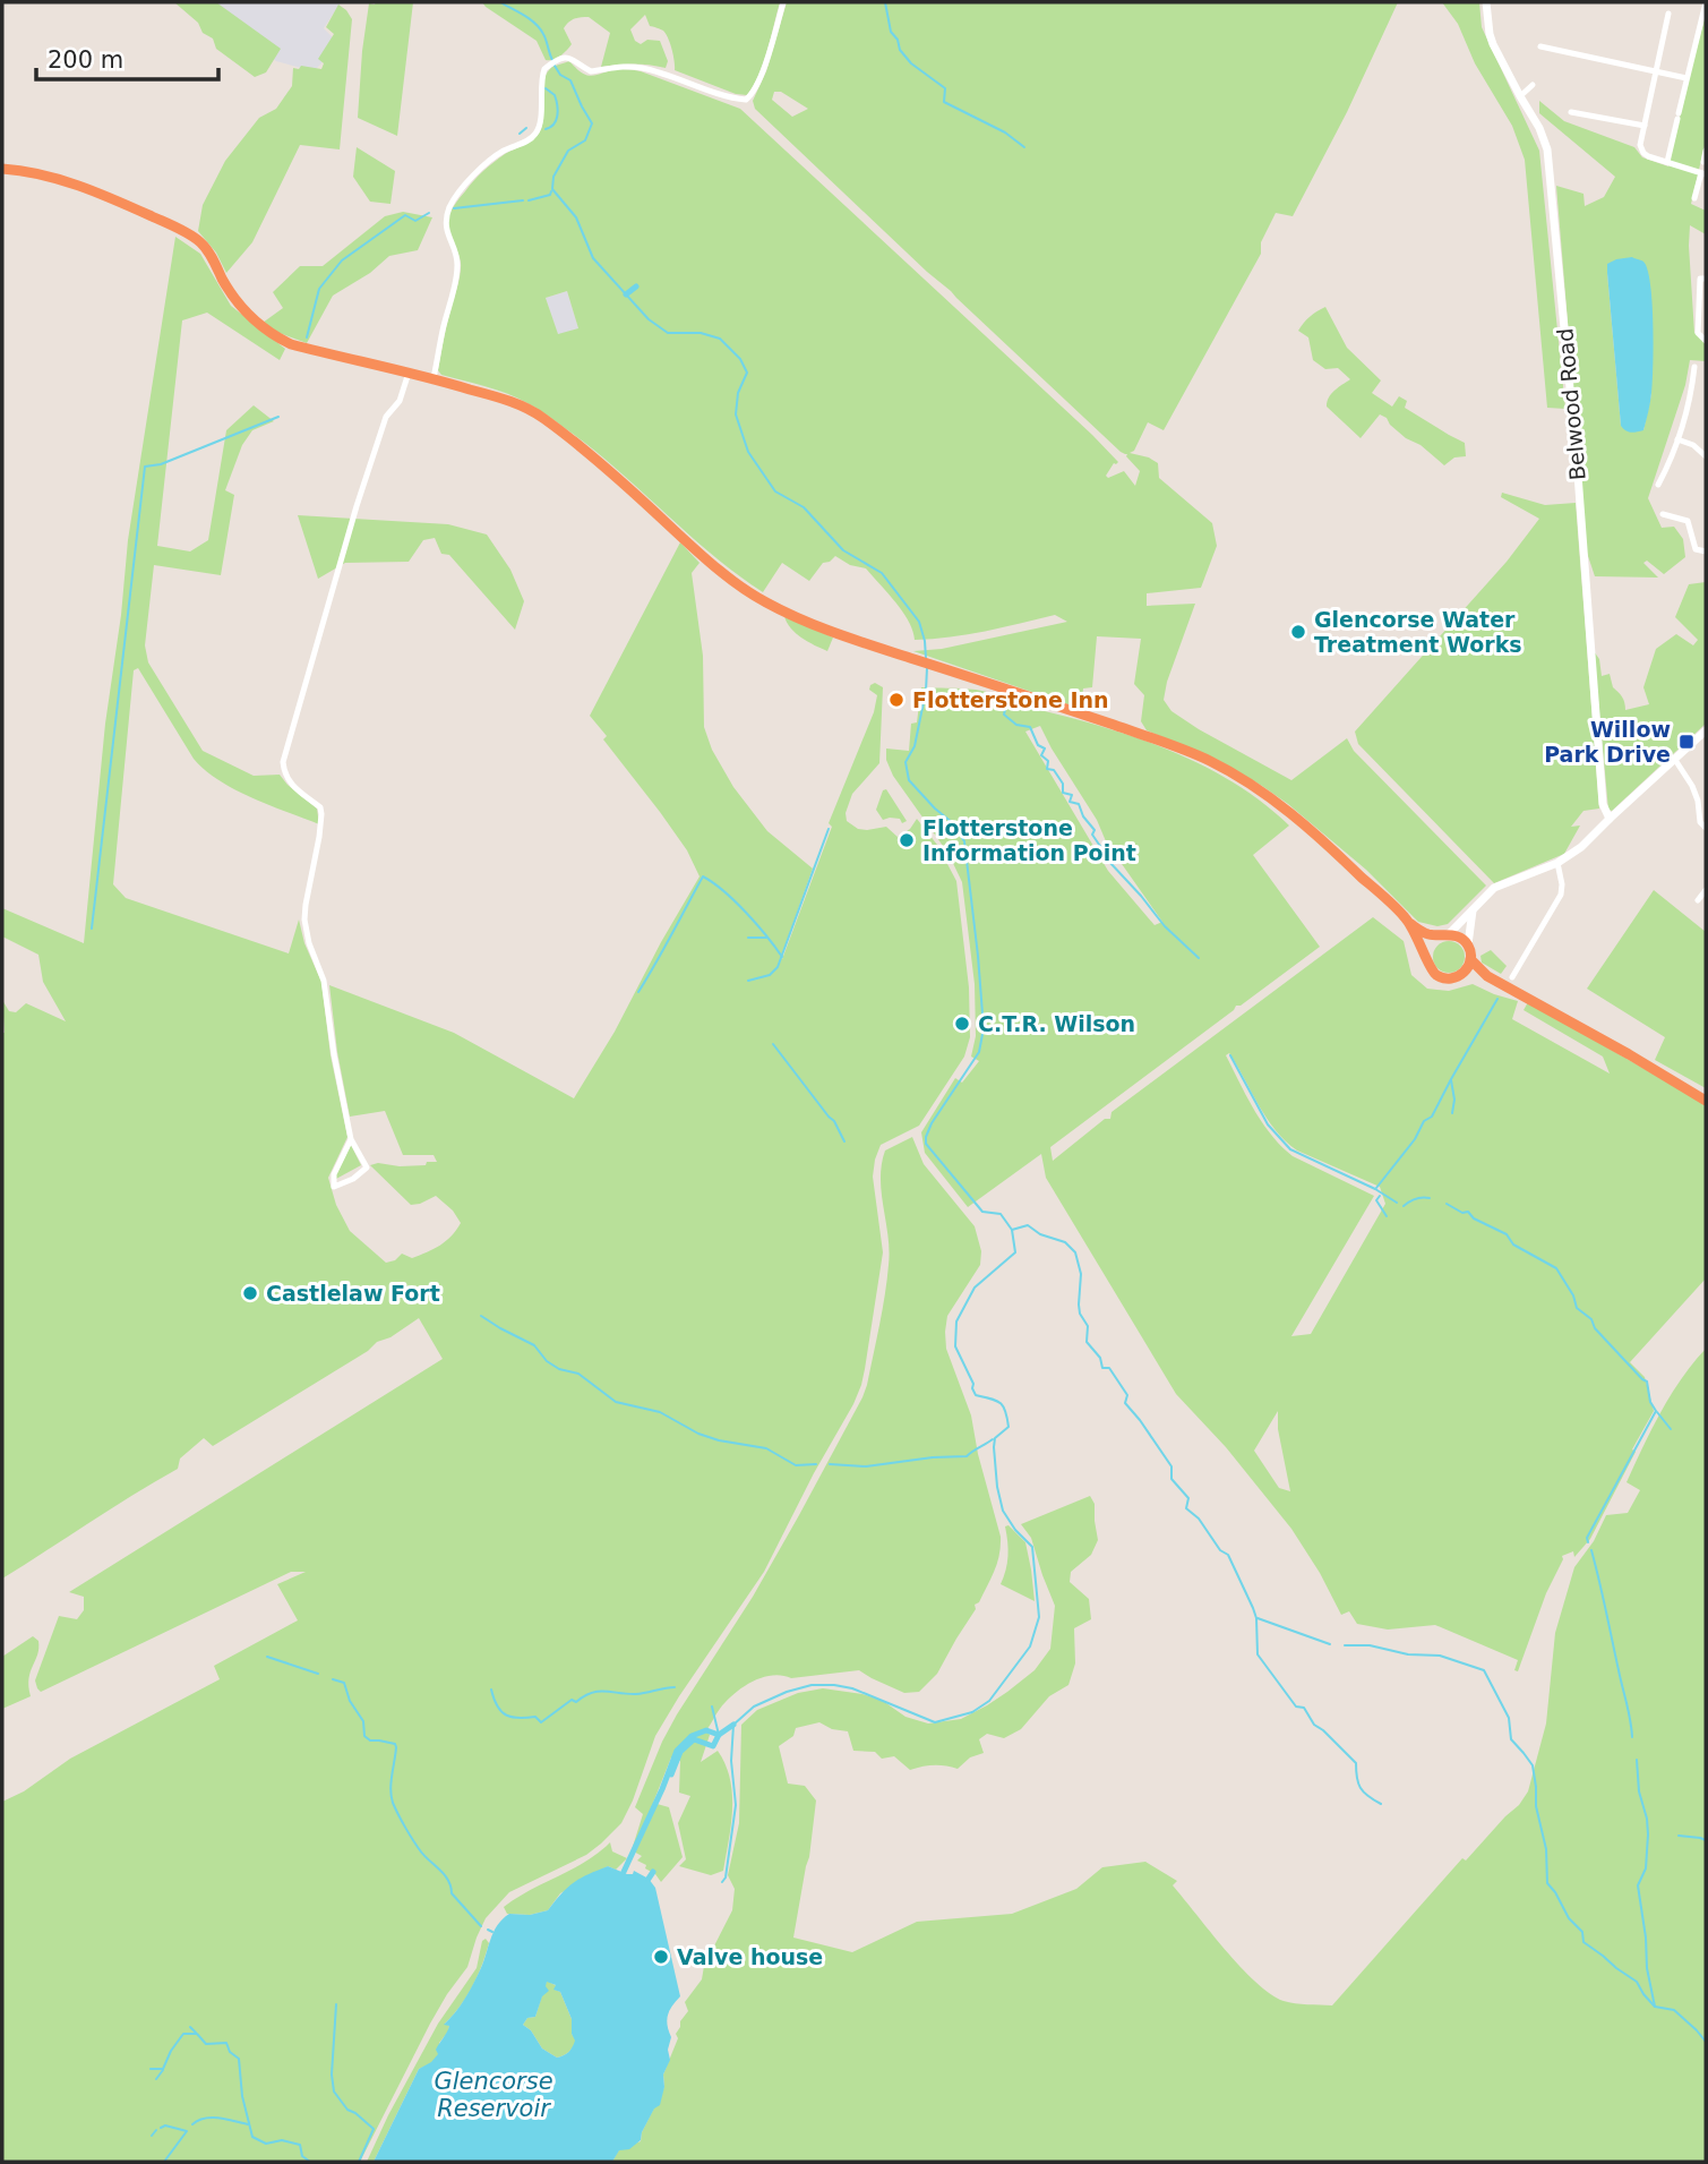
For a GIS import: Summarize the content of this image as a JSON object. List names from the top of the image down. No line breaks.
{"streets":{"street":["Belwood Road"]},"water":["Glencorse Reservoir"],"places":{"other":["Glencorse Water Treatment Works","Flotterstone Inn","Flotterstone Information Point","C.T.R. Wilson","Castlelaw Fort","Valve house"],"transit":["Willow Park Drive"]},"scale_bar":"200 m"}
